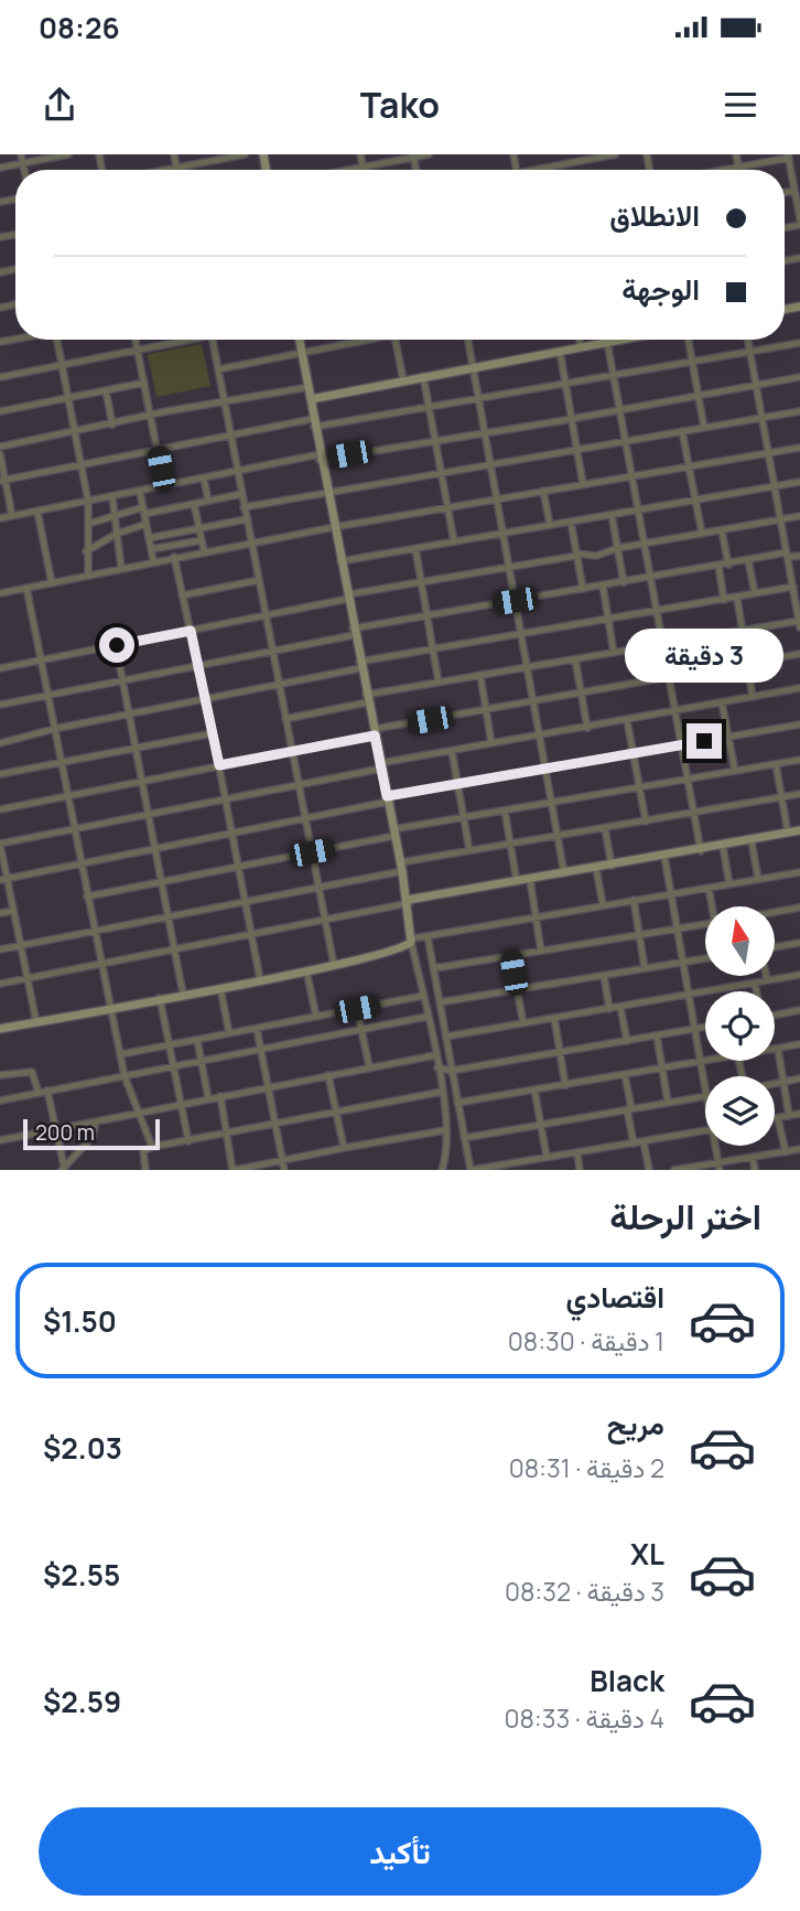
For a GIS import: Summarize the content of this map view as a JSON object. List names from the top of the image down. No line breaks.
{"scale_bar":"200 m","north":"top","page":{"status":"08:26","header":"Tako","banner":["الانطلاق","الوجهة"],"bubble":"3 دقيقة","scale":"200 m","heading":"اختر الرحلة","list":[{"name":"اقتصادي","note":"1 دقيقة · 08:30","value":"$1.50"},{"name":"مريح","note":"2 دقيقة · 08:31","value":"$2.03"},{"name":"XL","note":"3 دقيقة · 08:32","value":"$2.55"},{"name":"Black","note":"4 دقيقة · 08:33","value":"$2.59"}],"buttons":"تأكيد"}}
